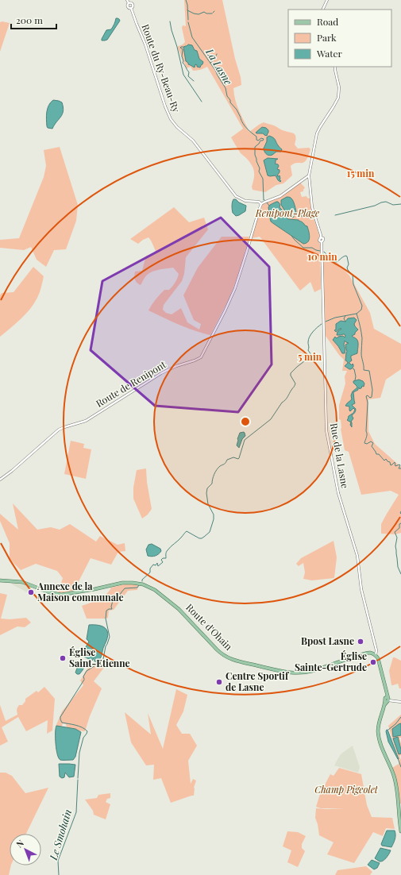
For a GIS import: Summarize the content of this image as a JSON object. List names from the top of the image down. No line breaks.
{"streets":{"main road":["Route d'Ohain"],"street":["Route du Ry-Beau-Ry","Route de Renipont","Rue de la Lasne"]},"crossings":[["Route du Ry-Beau-Ry","Route de Renipont"],["Rue de la Lasne","Route d'Ohain"]],"water":["La Lasne","Le Smohain"],"parks":["Renipont-Plage","Champ Pigeolet"],"places":["Annexe de la Maison communale","Bpost Lasne","Église Saint-Etienne","Église Sainte-Gertrude","Centre Sportif de Lasne"],"legend":["Road","Park","Water"],"scale_bar":"200 m","north":"top left","rings":["15 min","10 min","5 min"]}
